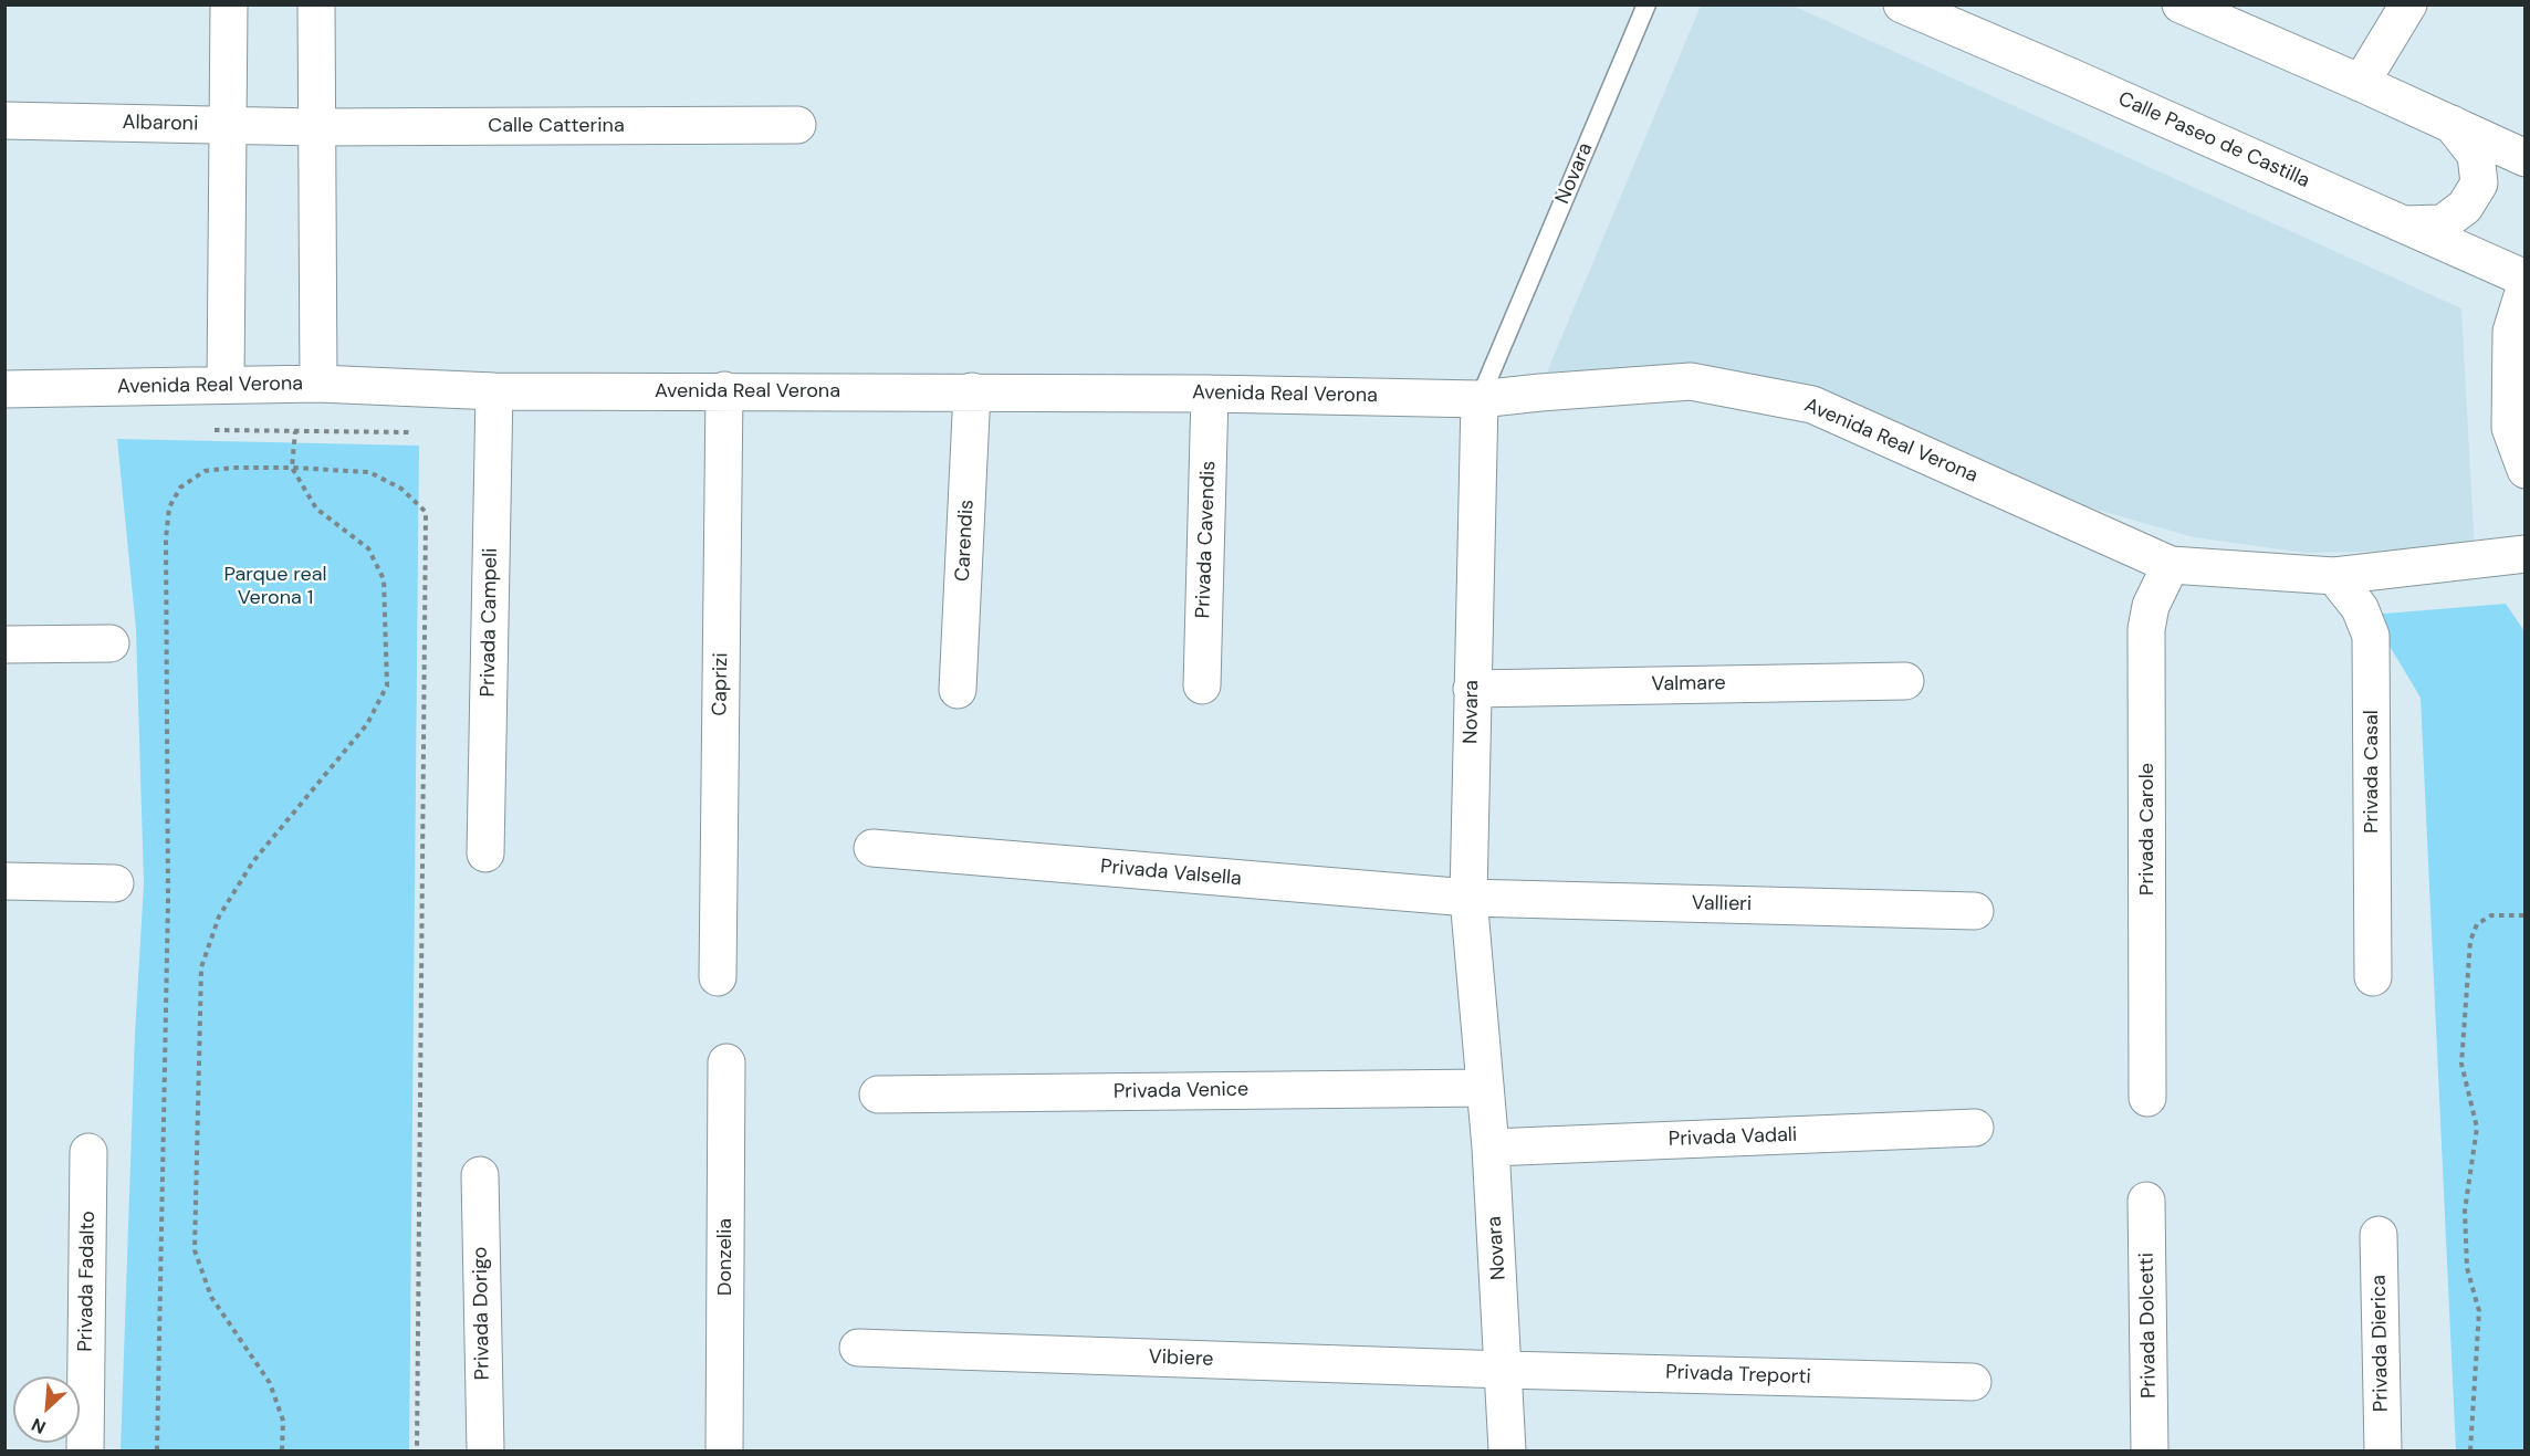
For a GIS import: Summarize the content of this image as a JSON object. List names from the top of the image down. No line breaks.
{"streets":{"street":["Albaroni","Calle Catterina","Calle Paseo de Castilla","Novara","Avenida Real Verona","Privada Cavendis","Carendis","Privada Campeli","Caprizi","Valmare","Privada Casal","Privada Carole","Privada Valsella","Vallieri","Privada Venice","Privada Vadali","Donzelia","Privada Fadalto","Privada Dorigo","Privada Dolcetti","Privada Dierica","Vibiere","Privada Treporti"]},"crossings":[["Albaroni","Calle Catterina"],["Novara","Avenida Real Verona"],["Novara","Valmare"],["Novara","Privada Valsella"],["Novara","Vallieri"],["Novara","Privada Venice"],["Novara","Privada Vadali"],["Novara","Vibiere"],["Novara","Privada Treporti"],["Avenida Real Verona","Privada Cavendis"],["Avenida Real Verona","Carendis"],["Avenida Real Verona","Privada Campeli"],["Avenida Real Verona","Caprizi"],["Avenida Real Verona","Privada Casal"],["Avenida Real Verona","Privada Carole"],["Privada Valsella","Vallieri"],["Vibiere","Privada Treporti"]],"parks":["Parque real Verona 1"],"north":"bottom left"}
